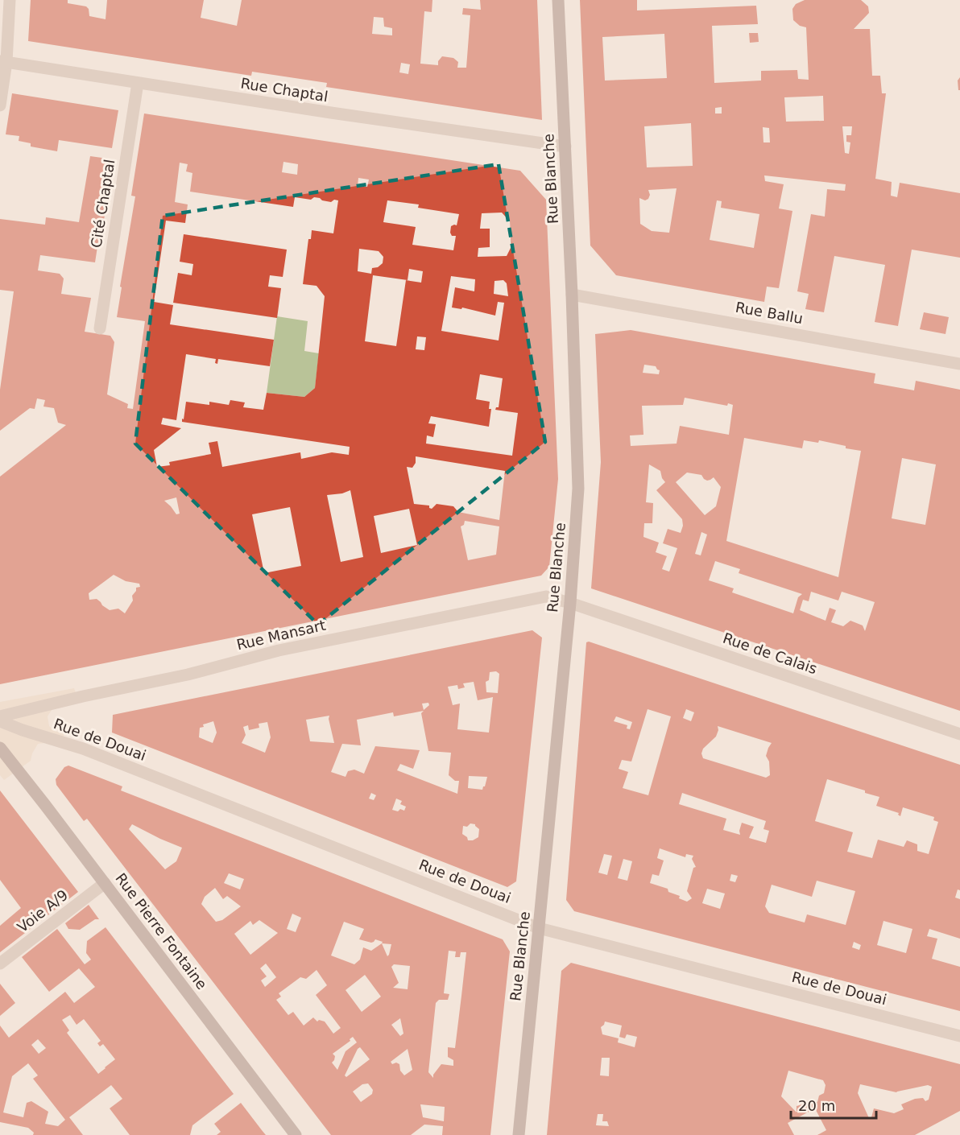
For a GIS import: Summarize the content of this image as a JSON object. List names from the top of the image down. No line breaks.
{"streets":{"street":["Rue Chaptal","Rue Blanche","Cité Chaptal","Rue Ballu","Rue Mansart","Rue de Calais","Rue de Douai","Voie A/9","Rue Pierre Fontaine"]},"crossings":[["Rue Chaptal","Rue Blanche"],["Rue Chaptal","Cité Chaptal"],["Rue Blanche","Rue Ballu"],["Rue Blanche","Rue Mansart"],["Rue Blanche","Rue de Calais"],["Rue Blanche","Rue de Douai"],["Rue Mansart","Rue de Calais"],["Voie A/9","Rue Pierre Fontaine"]],"scale_bar":"20 m"}
